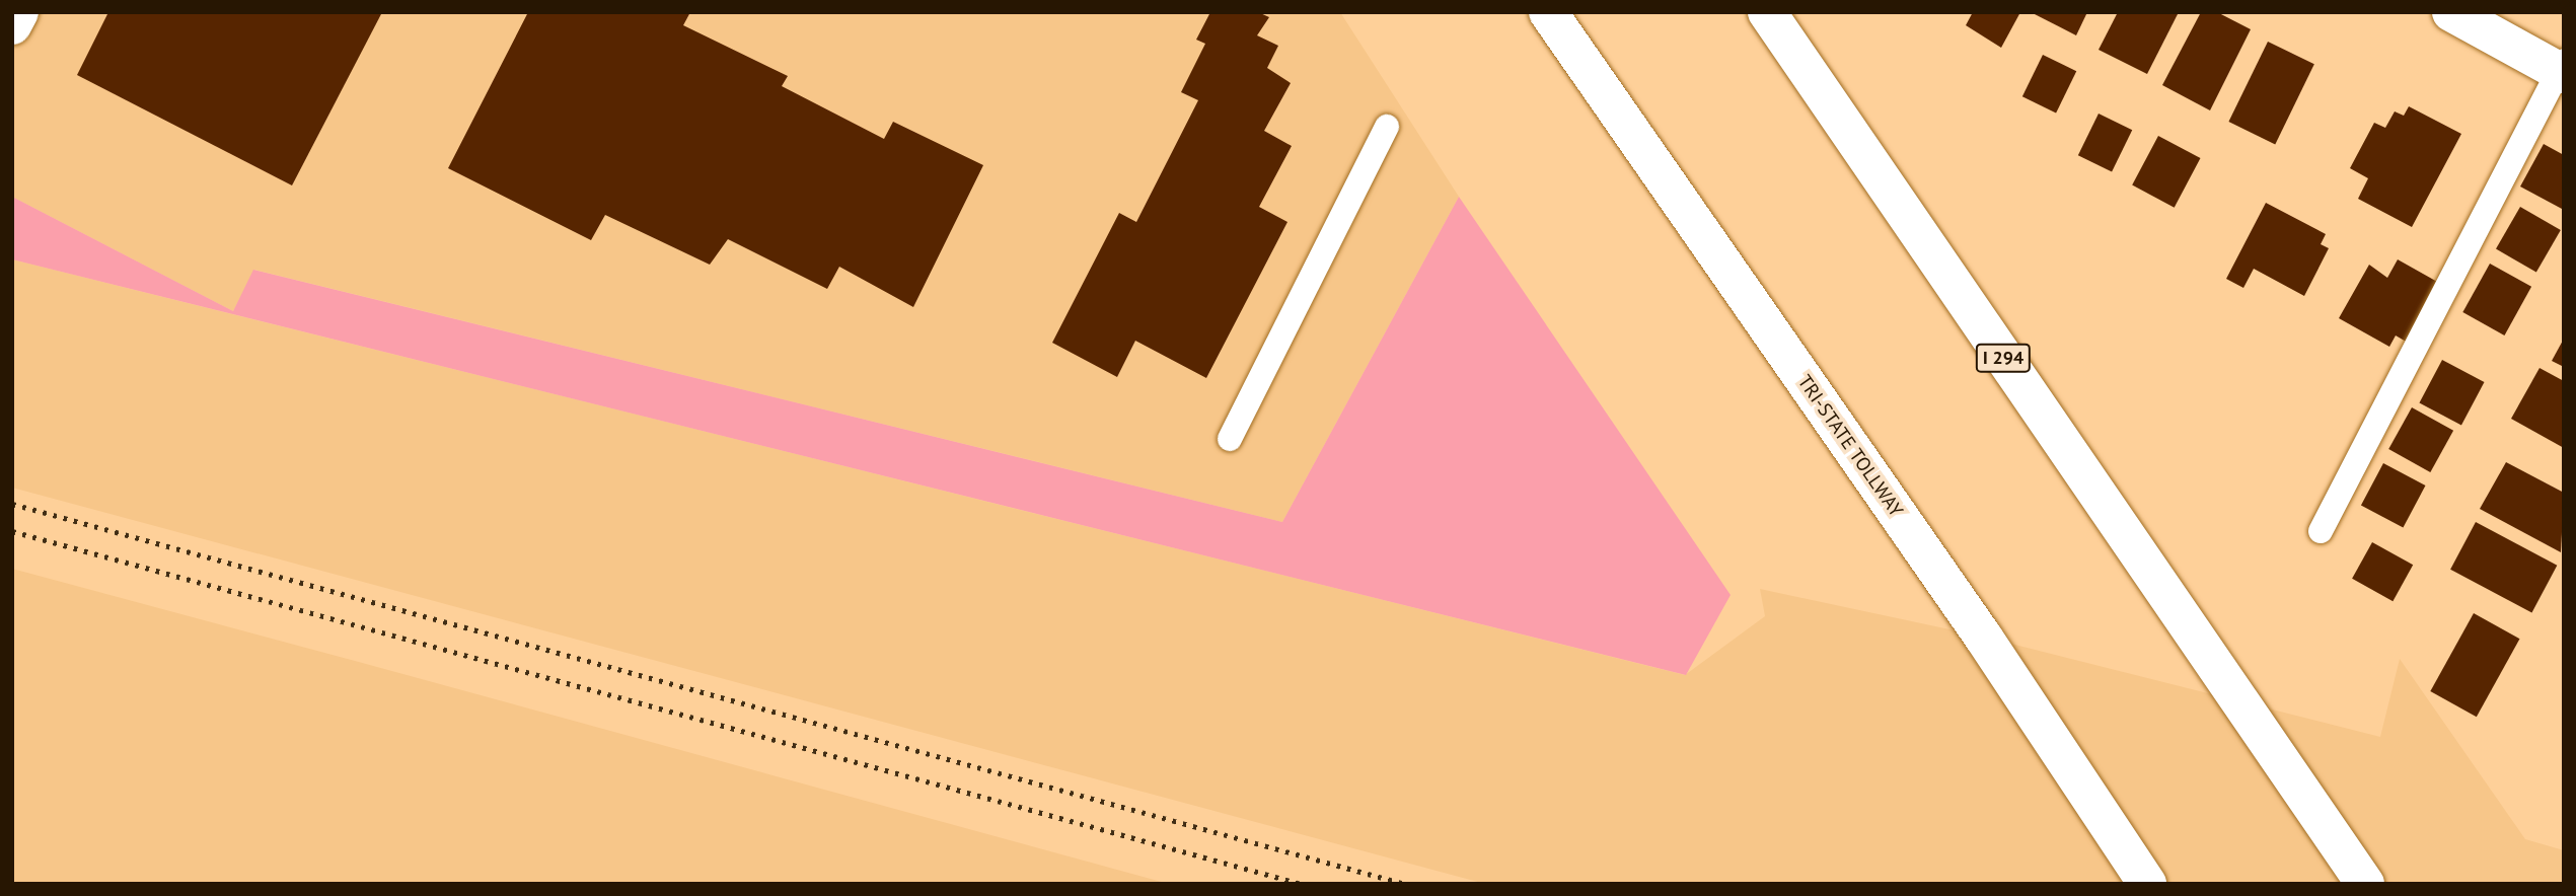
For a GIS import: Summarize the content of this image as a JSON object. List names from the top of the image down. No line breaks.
{"streets":{"main road":["I 294","TRI-STATE TOLLWAY"]}}
